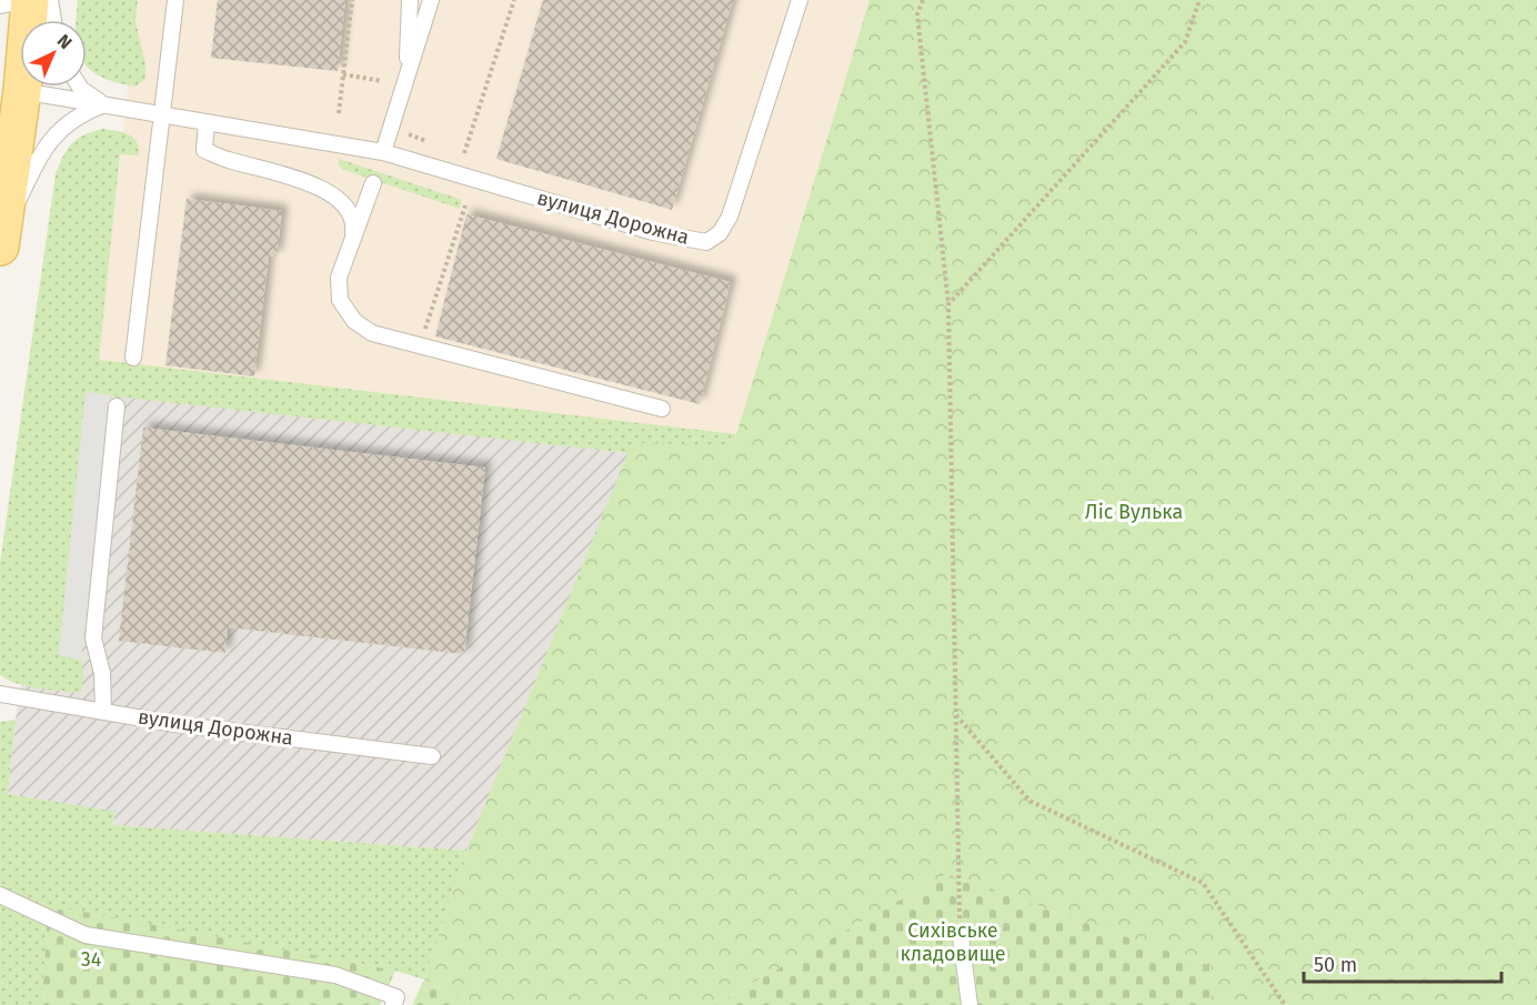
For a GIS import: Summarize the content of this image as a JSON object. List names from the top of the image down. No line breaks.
{"streets":{"lane":["вулиця Дорожна"]},"parks":["Ліс Вулька","Сихівське кладовище","34"],"scale_bar":"50 m","north":"top right"}
